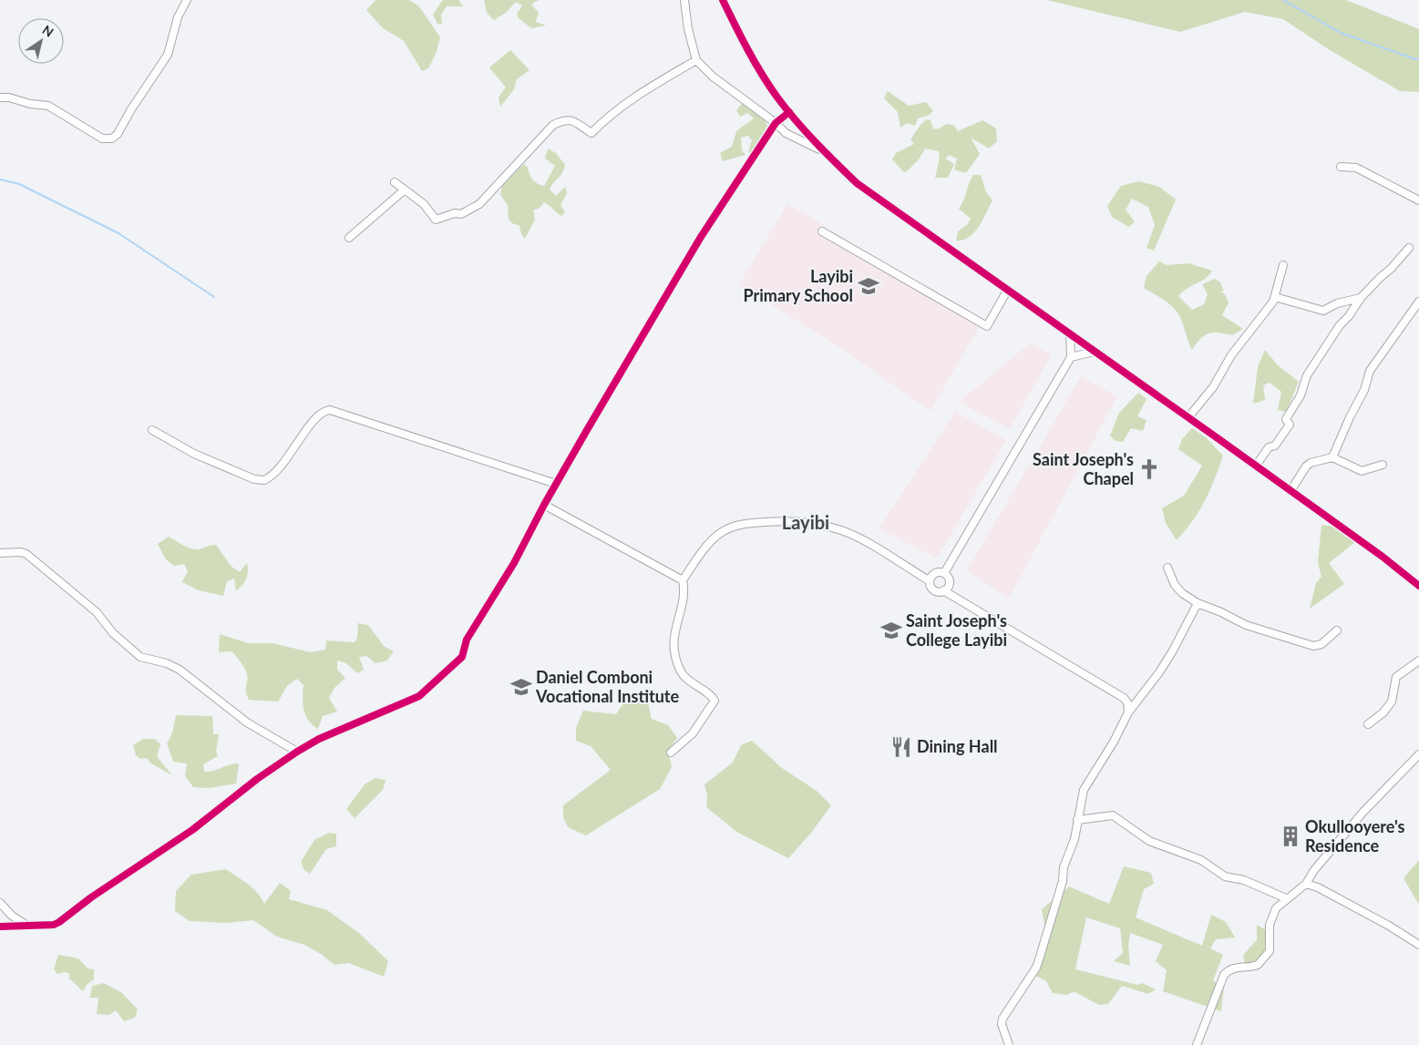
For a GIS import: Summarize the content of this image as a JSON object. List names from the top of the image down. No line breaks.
{"districts":["Layibi"],"places":{"school or university":["Layibi Primary School","Saint Joseph's College Layibi","Daniel Comboni Vocational Institute"],"church":["Saint Joseph's Chapel"],"restaurant":["Dining Hall"],"building":["Okullooyere's Residence"]},"north":"top right"}
